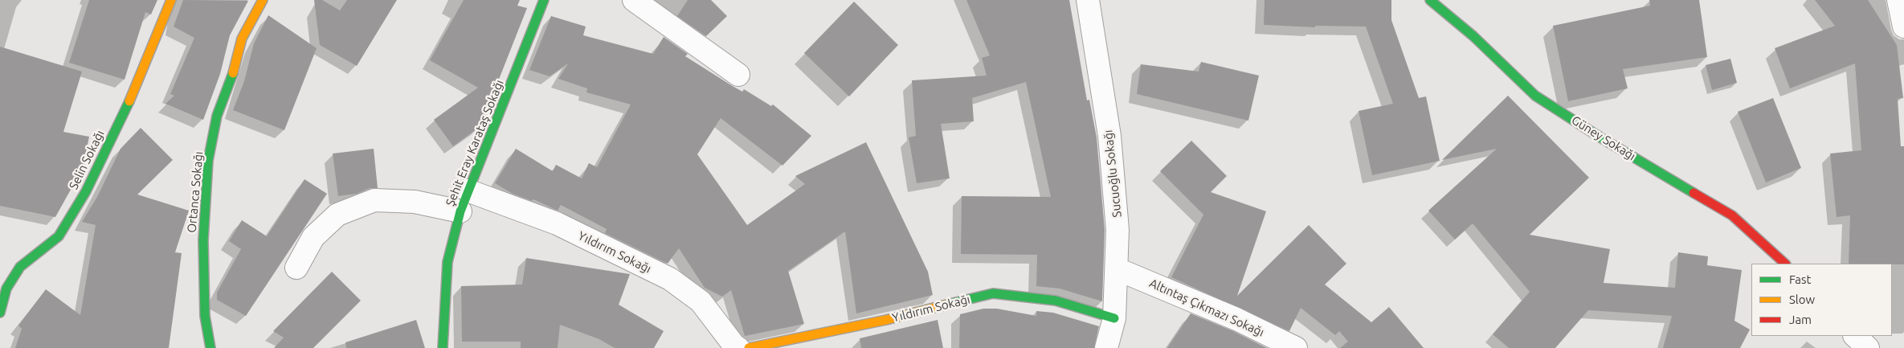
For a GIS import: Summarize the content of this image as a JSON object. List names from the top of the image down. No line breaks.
{"streets":{"street":["Güney Sokağı","Şehit Eray Karataş Sokağı","Selin Sokağı","Sucuoğlu Sokağı","Ortanca Sokağı","Yıldırım Sokağı","Altıntaş Çıkmazı Sokağı"]},"crossings":[["Şehit Eray Karataş Sokağı","Yıldırım Sokağı"],["Sucuoğlu Sokağı","Yıldırım Sokağı"],["Sucuoğlu Sokağı","Altıntaş Çıkmazı Sokağı"]],"legend":["Fast","Slow","Jam"]}
